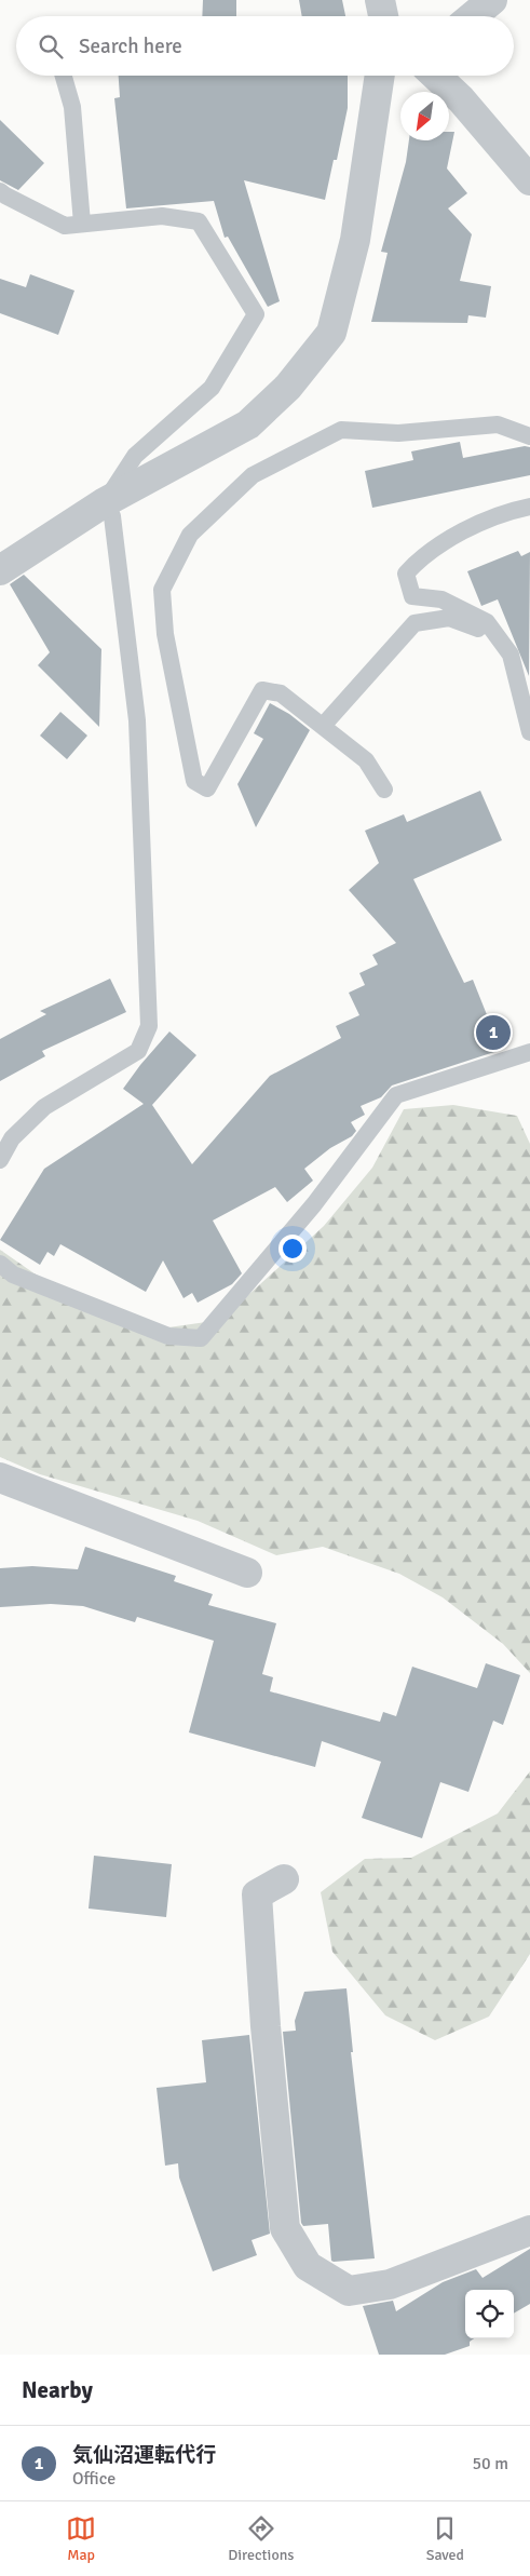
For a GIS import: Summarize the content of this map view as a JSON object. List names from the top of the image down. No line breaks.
{"north":"bottom left","page":{"search":"Search here","pins":"1","heading":"Nearby","list":[{"mark":"1","name":"気仙沼運転代行","note":"Office","value":"50 m"}],"nav":["Map","Directions","Saved"]}}
